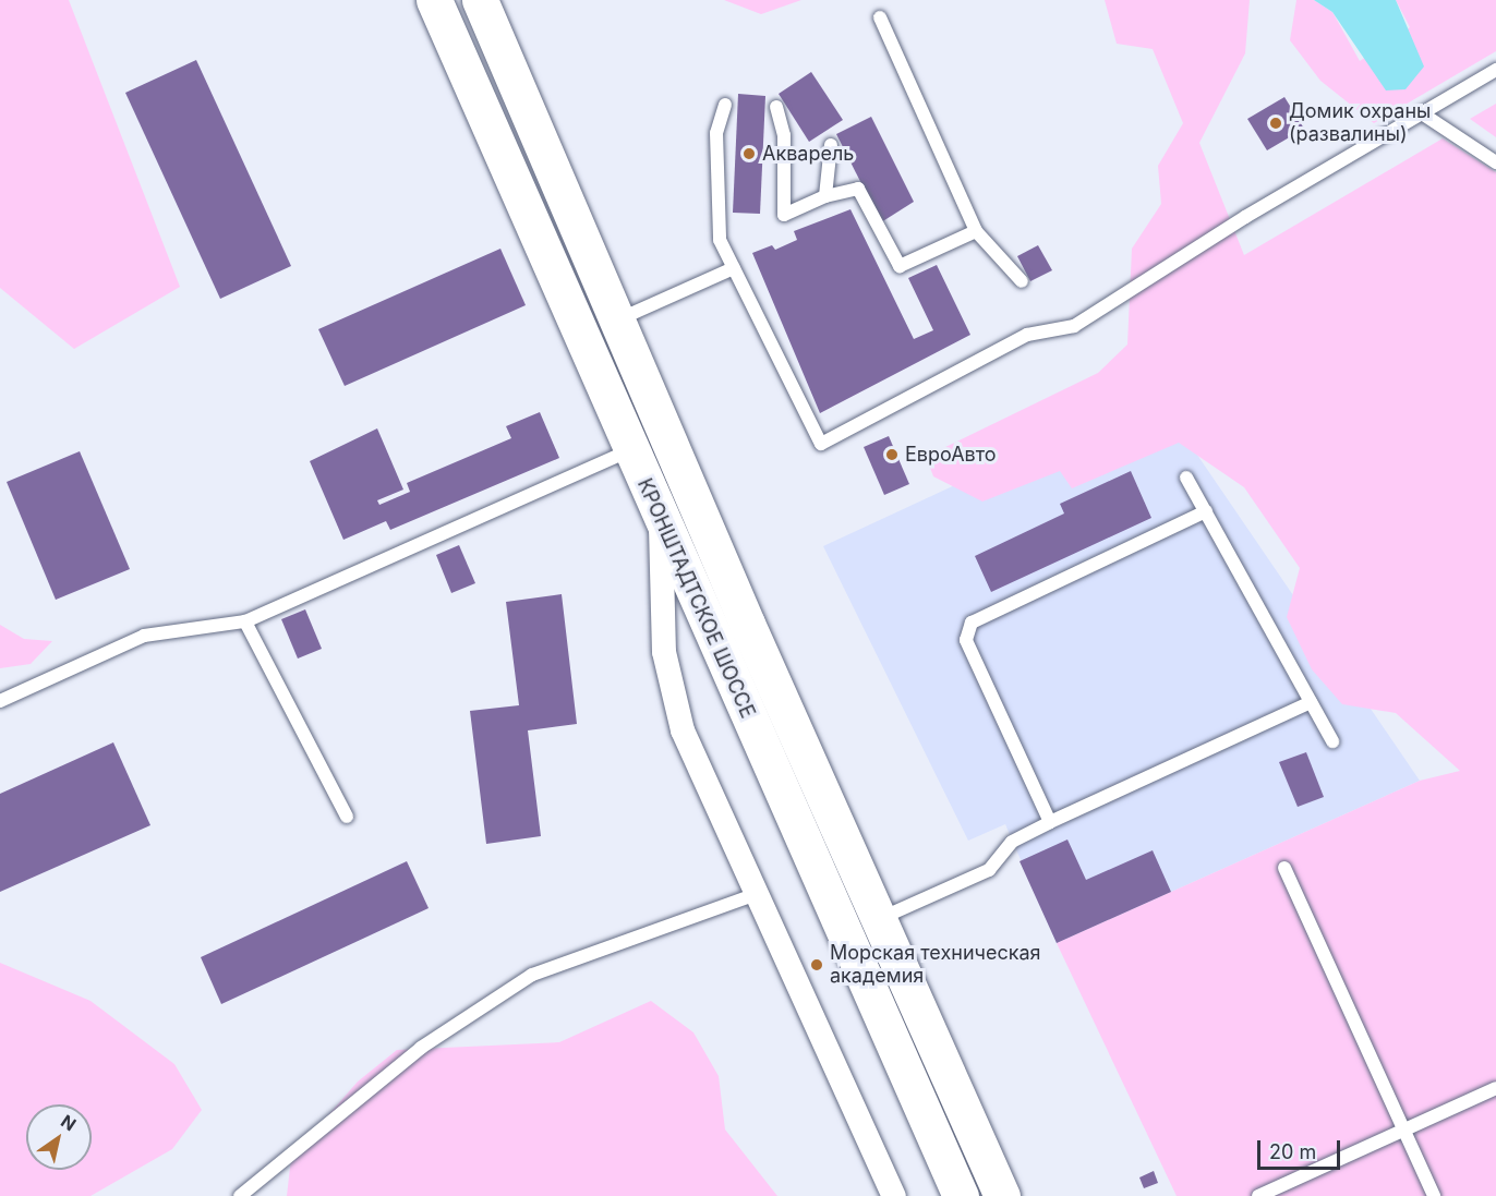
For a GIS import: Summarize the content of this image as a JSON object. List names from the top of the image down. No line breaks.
{"streets":{"main road":["КРОНШТАДТСКОЕ ШОССЕ"]},"places":["Домик охраны (развалины)","Акварель","ЕвроАвто","Морская техническая академия"],"scale_bar":"20 m","north":"top right"}
